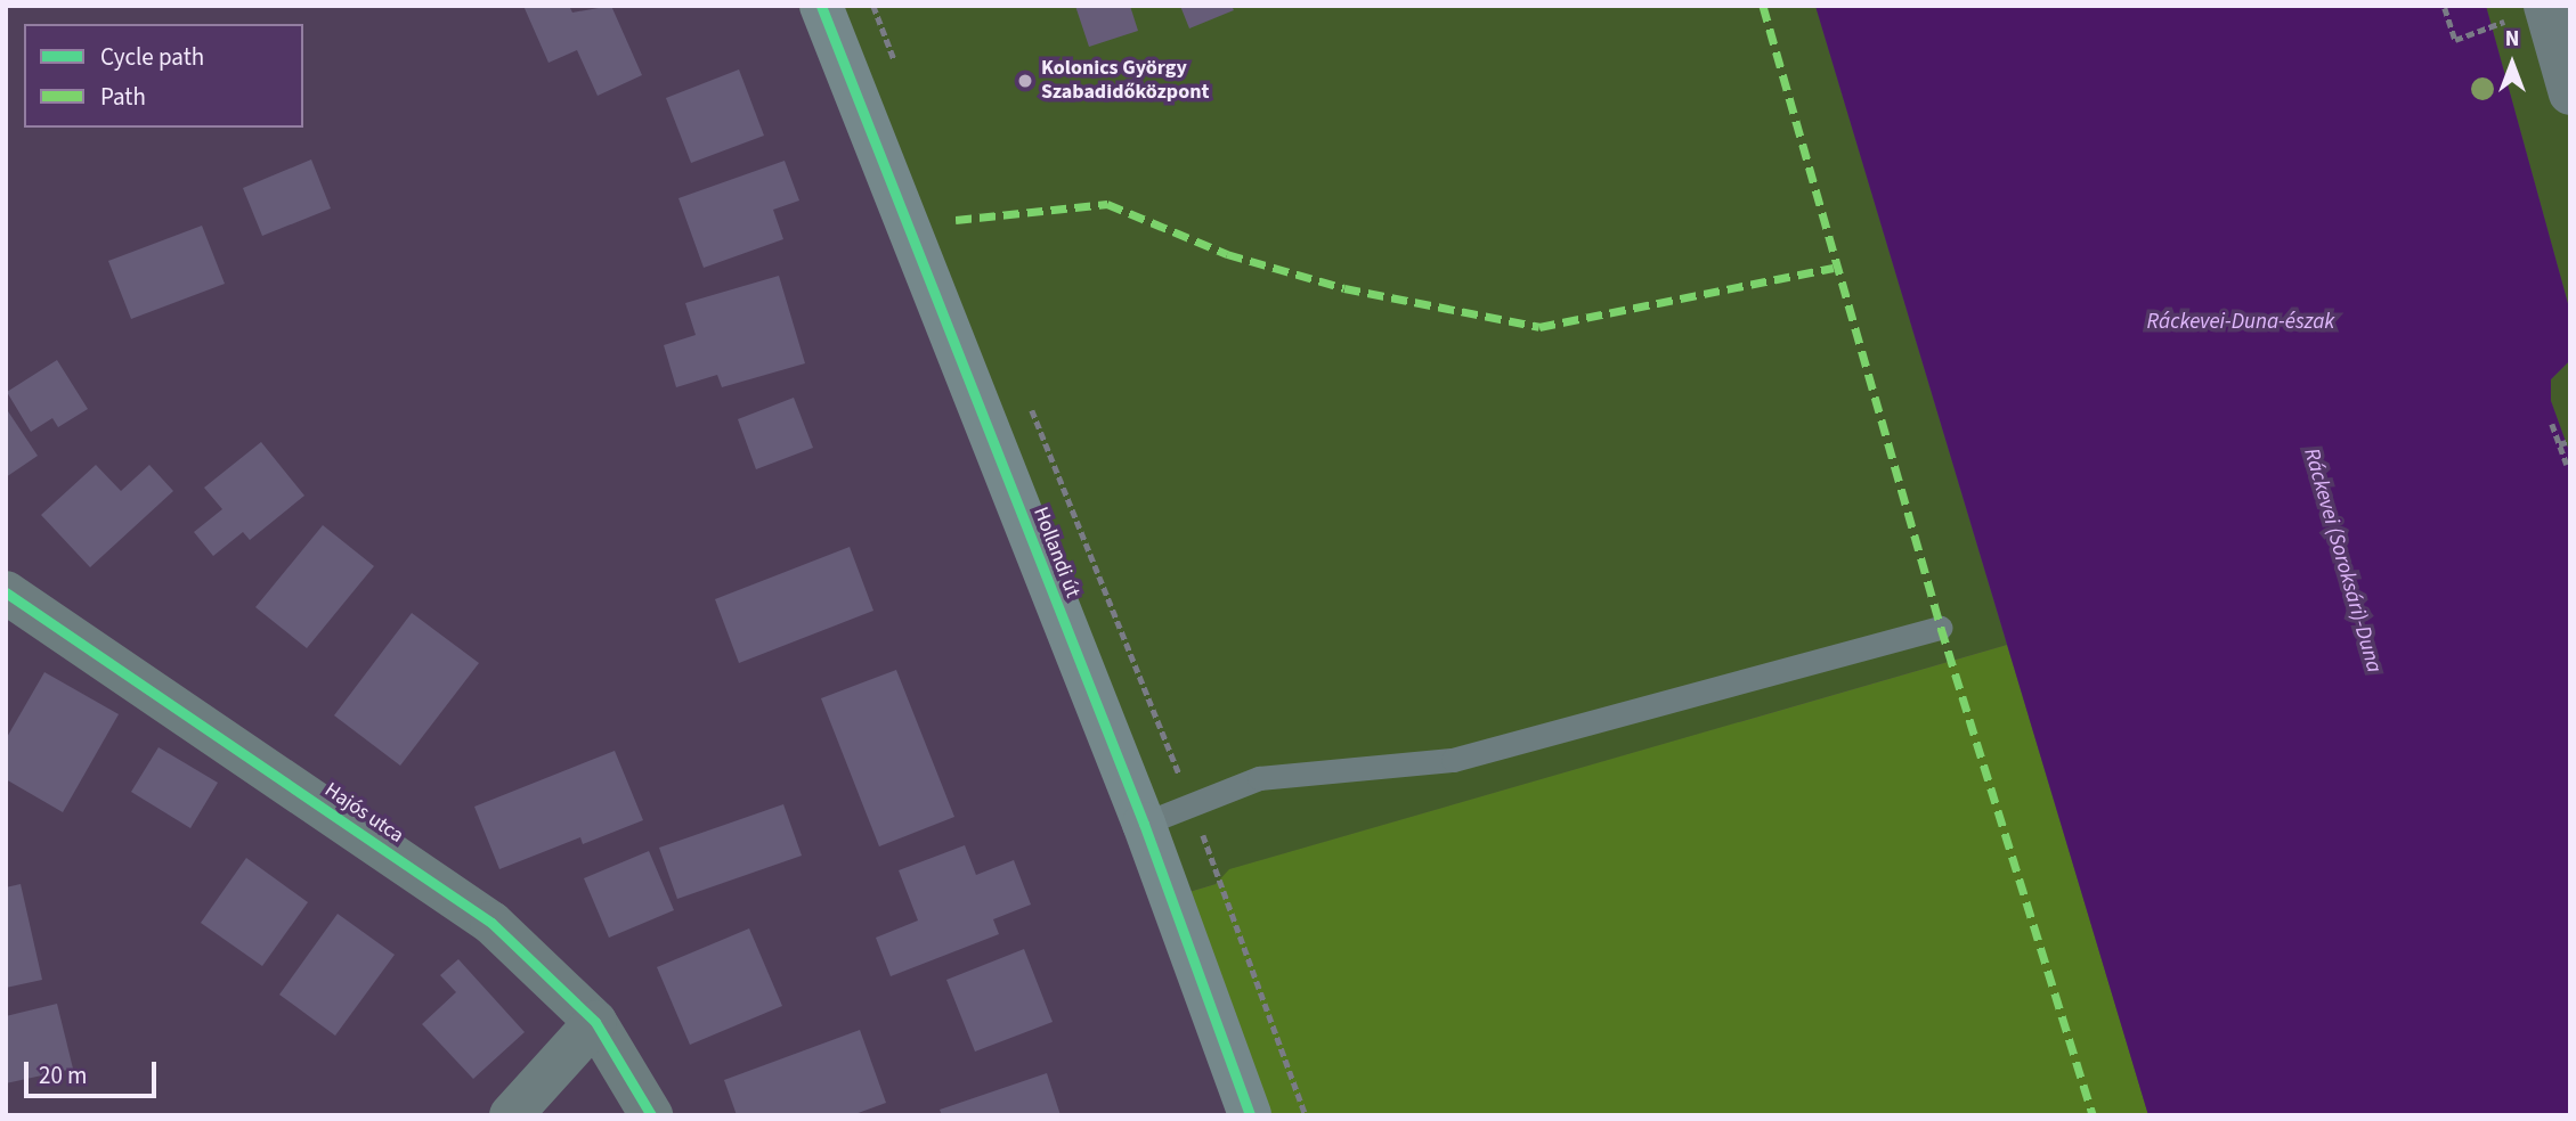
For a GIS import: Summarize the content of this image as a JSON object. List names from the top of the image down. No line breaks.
{"streets":{"street":["Hollandi út","Hajós utca"]},"water":["Ráckevei-Duna-észak","Ráckevei (Soroksári)-Duna"],"places":["Kolonics György Szabadidőközpont"],"legend":["Cycle path","Path"],"scale_bar":"20 m","north":"top"}
